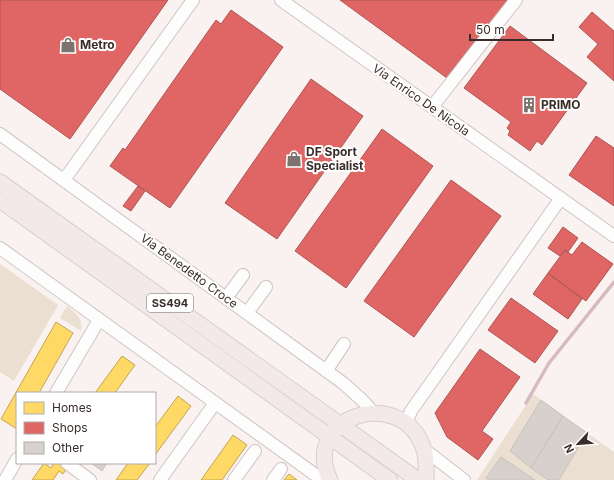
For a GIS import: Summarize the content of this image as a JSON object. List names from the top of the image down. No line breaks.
{"streets":{"main road":["SS494"],"street":["Via Enrico De Nicola","Via Benedetto Croce"]},"places":{"shop":["Metro","DF Sport Specialist"],"building":["PRIMO"]},"legend":["Homes","Shops","Other"],"scale_bar":"50 m","north":"bottom left"}
